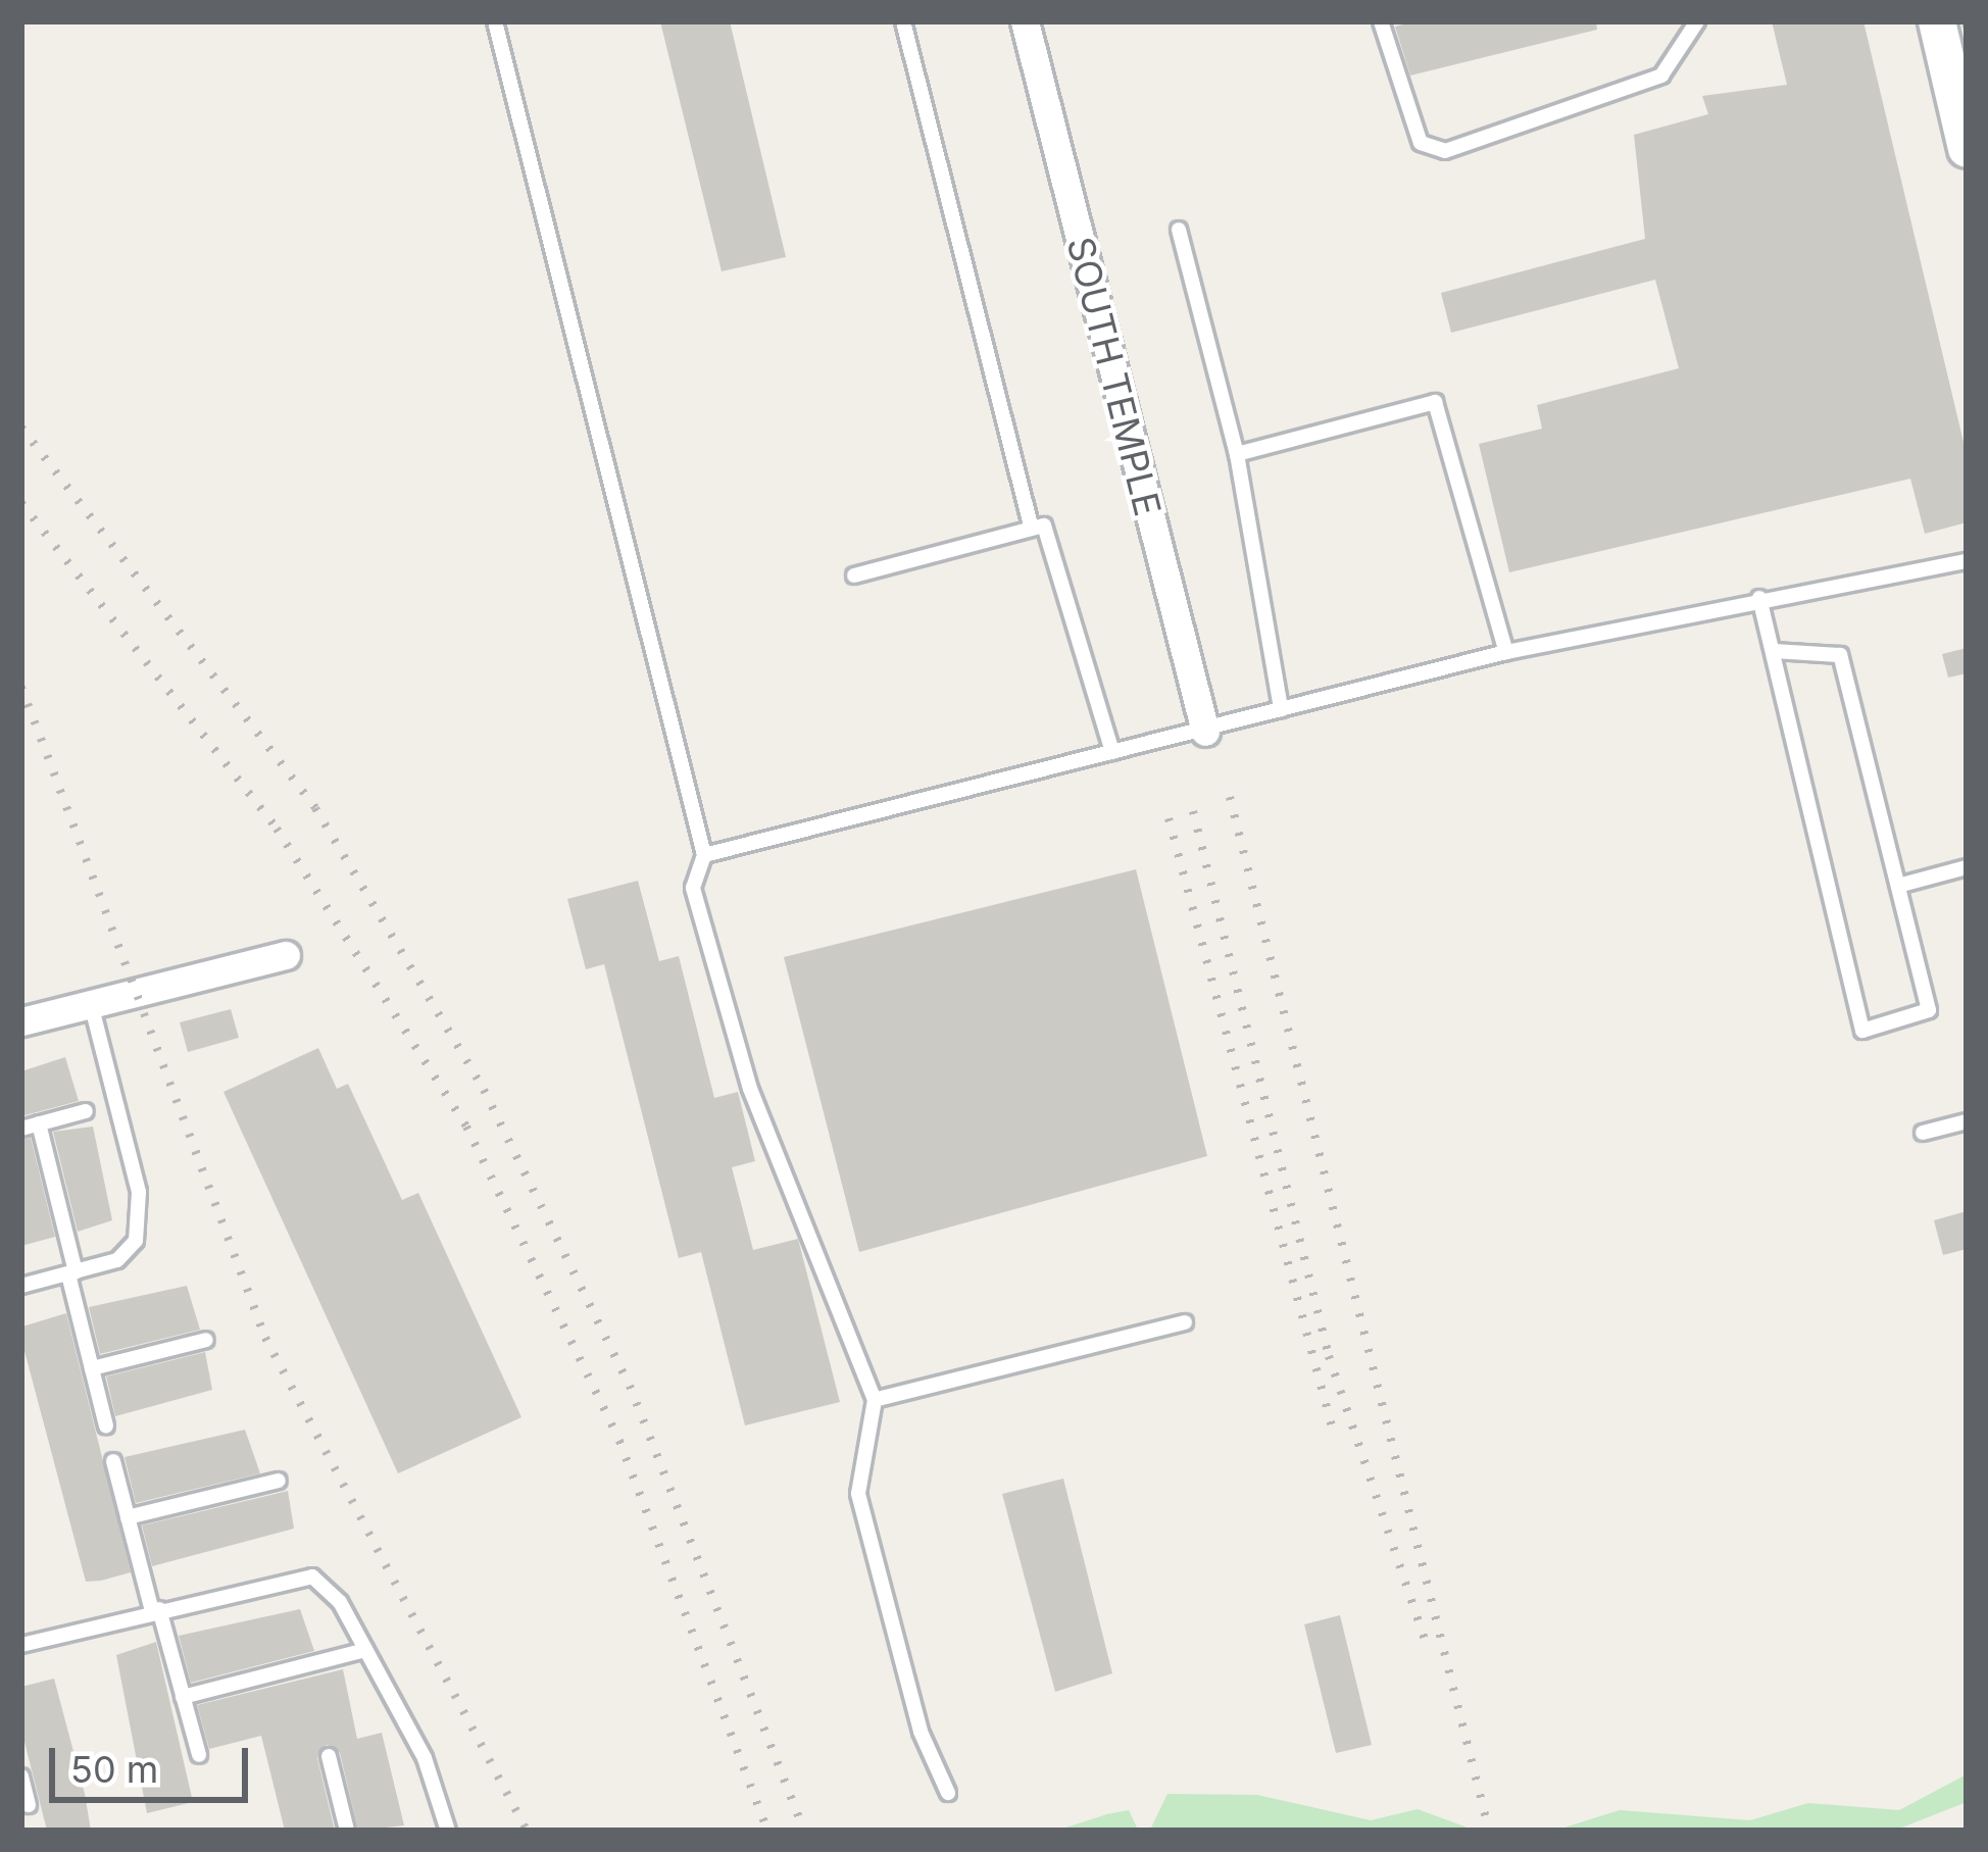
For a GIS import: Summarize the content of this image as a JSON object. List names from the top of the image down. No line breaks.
{"streets":{"street":["SOUTH TEMPLE"]},"scale_bar":"50 m"}
